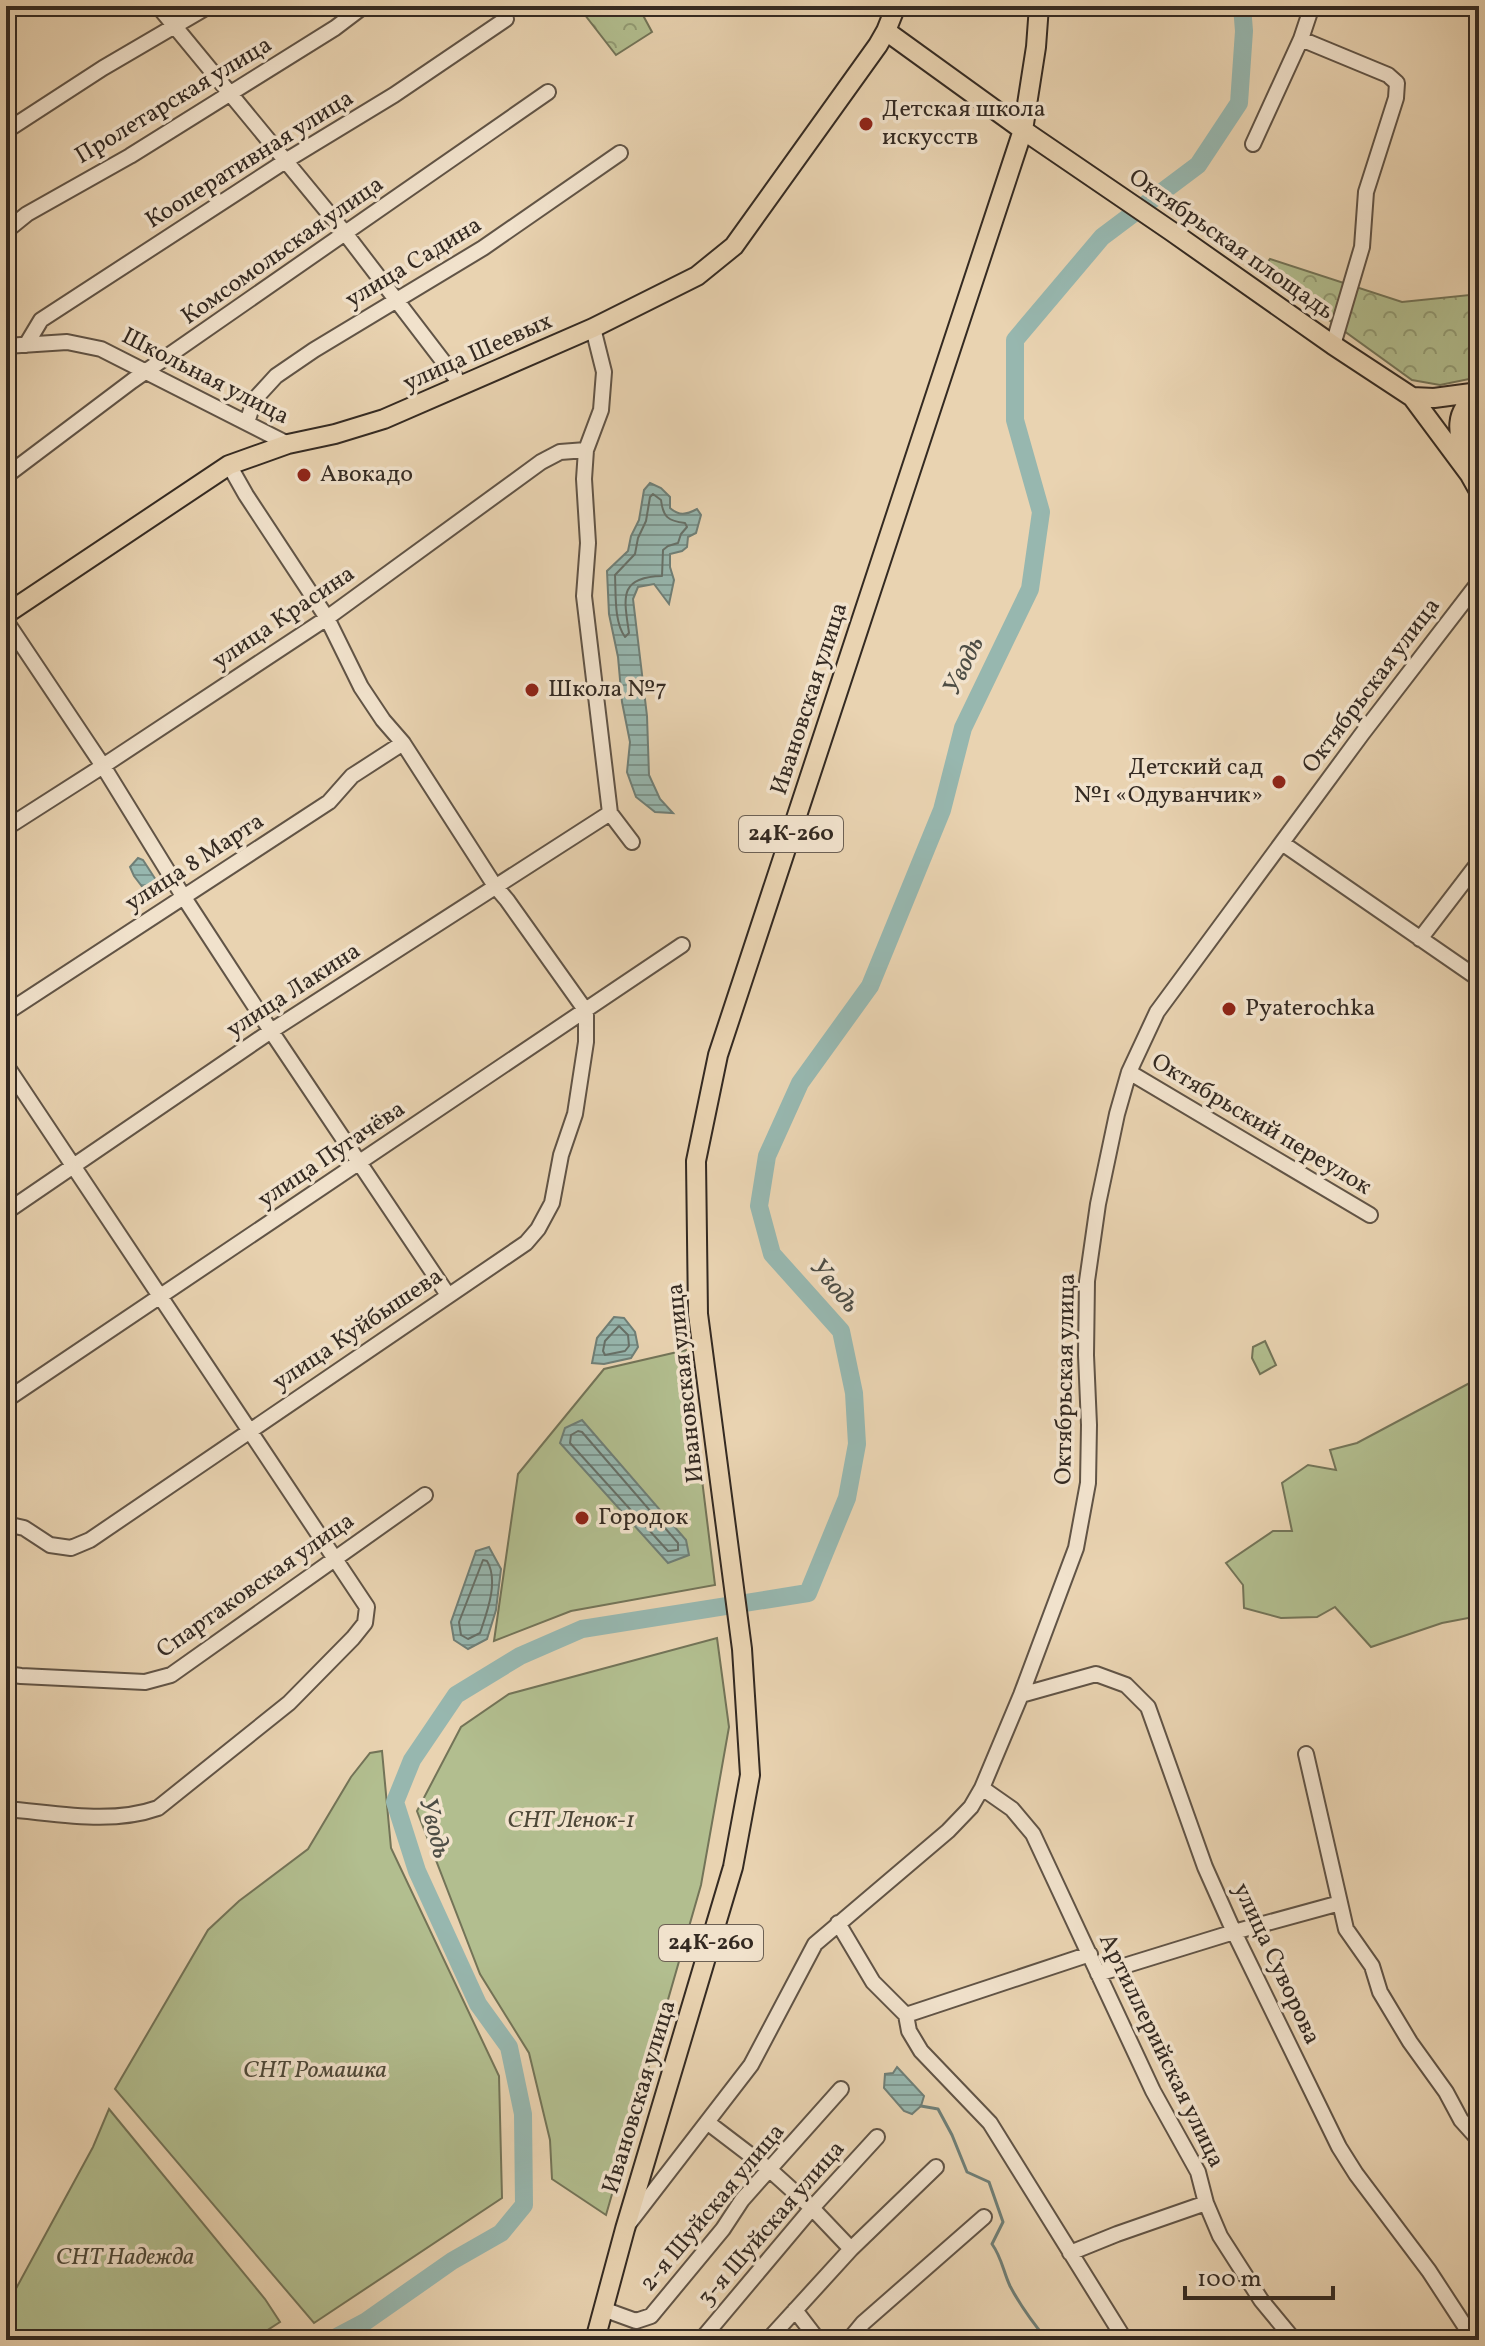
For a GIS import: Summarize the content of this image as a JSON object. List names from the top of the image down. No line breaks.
{"streets":{"main road":["Октябрьская площадь","улица Шеевых","Ивановская улица","24К-260"],"street":["Пролетарская улица","Кооперативная улица","Комсомольская улица","улица Садина","Школьная улица","улица Красина","Октябрьская улица","улица 8 Марта","улица Лакина","Октябрьский переулок","улица Пугачёва","улица Куйбышева","Спартаковская улица","улица Суворова","Артиллерийская улица","2-я Шуйская улица","3-я Шуйская улица"]},"crossings":[["Кооперативная улица","Школьная улица"],["Октябрьская площадь","улица Шеевых"],["Октябрьская площадь","Ивановская улица"],["Комсомольская улица","Школьная улица"],["улица Садина","Школьная улица"],["улица Шеевых","Школьная улица"],["Октябрьская улица","Ивановская улица"],["Октябрьская улица","24К-260"],["Октябрьская улица","Октябрьский переулок"],["Октябрьская улица","улица Суворова"],["Октябрьская улица","Артиллерийская улица"],["Ивановская улица","24К-260"],["24К-260","2-я Шуйская улица"],["улица Пугачёва","улица Куйбышева"]],"water":["Уводь"],"parks":["СНТ Ленок-1","СНТ Ромашка","СНТ Надежда"],"places":["Детская школа искусств","Авокадо","Школа №7","Детский сад №1 «Одуванчик»","Pyaterochka","Городок"],"scale_bar":"100 m"}
